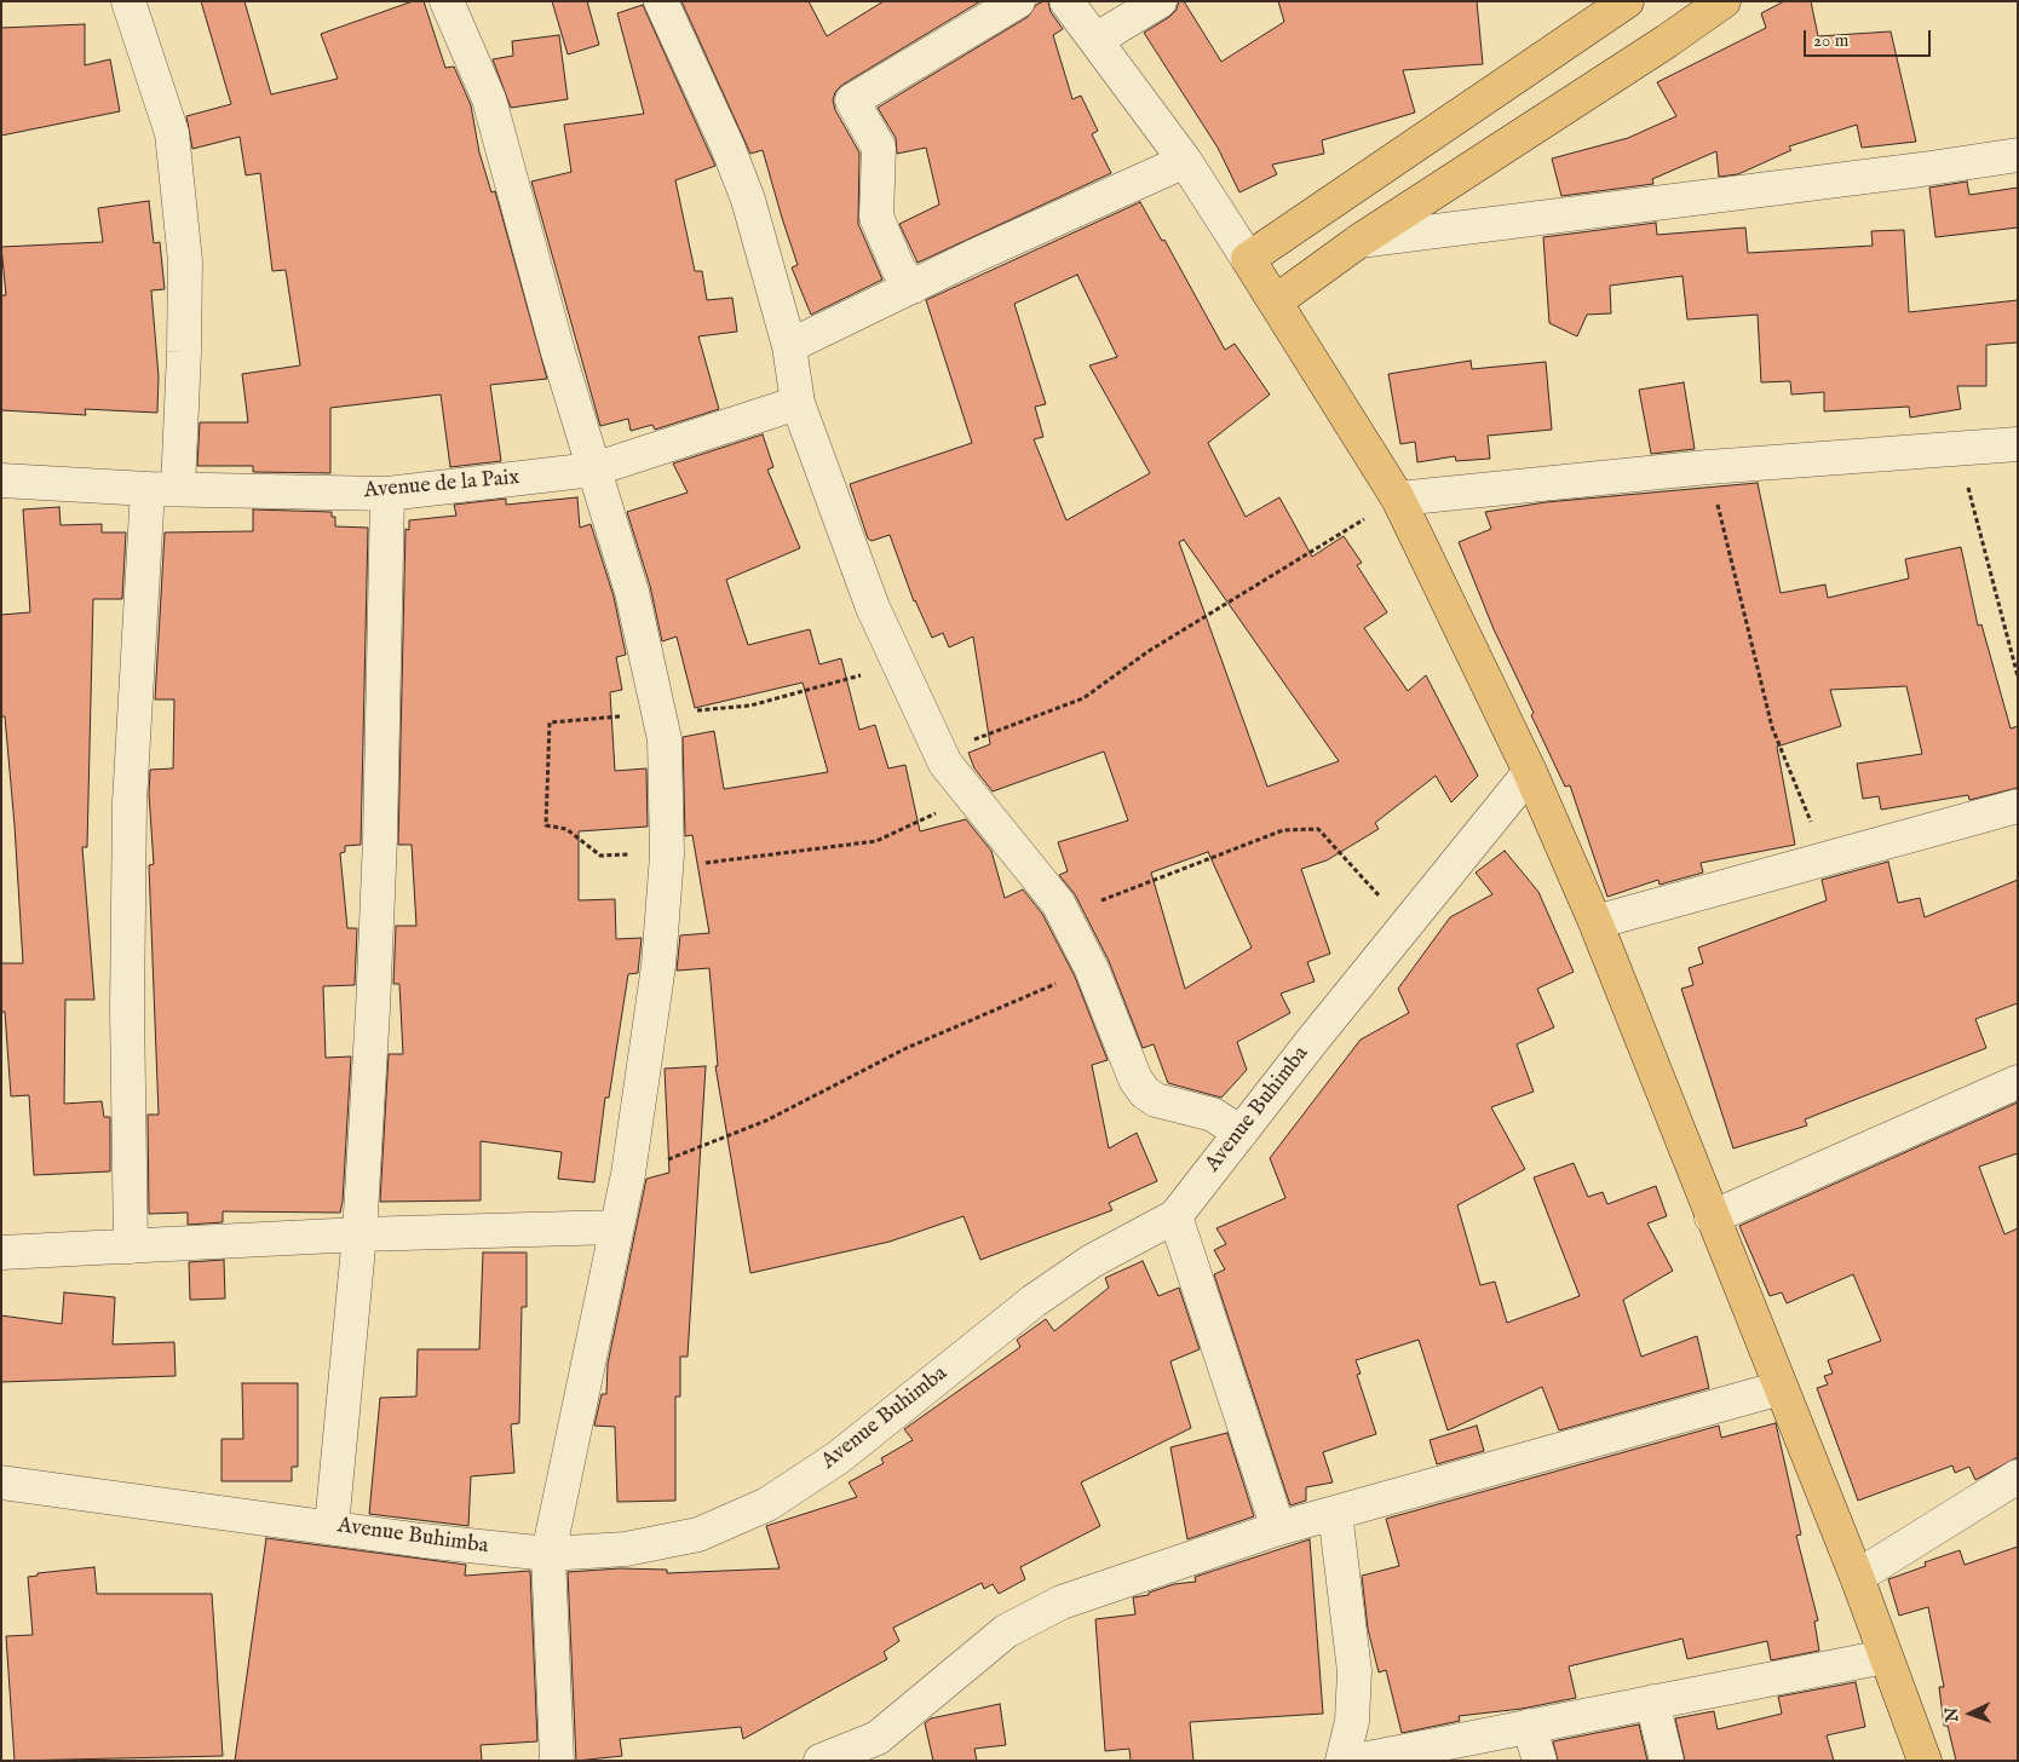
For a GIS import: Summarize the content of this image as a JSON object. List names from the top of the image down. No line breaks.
{"streets":{"street":["Avenue de la Paix","Avenue Buhimba"]},"scale_bar":"20 m","north":"left"}
